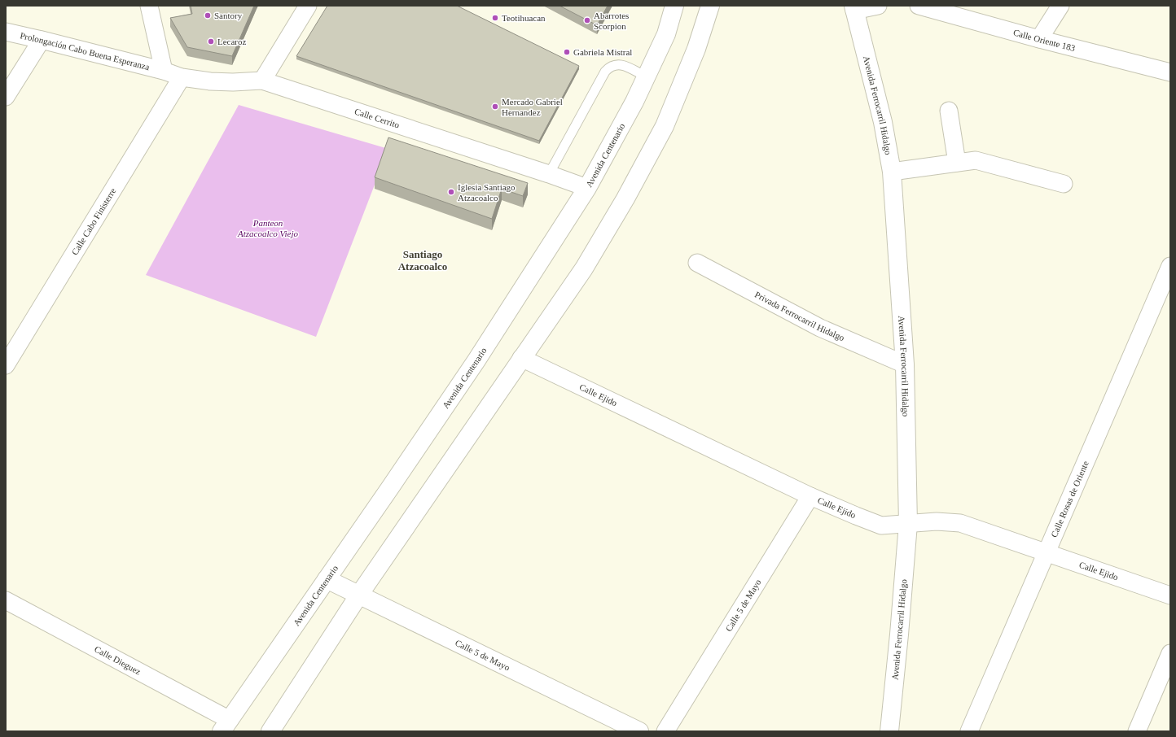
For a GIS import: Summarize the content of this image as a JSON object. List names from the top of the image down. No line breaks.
{"streets":{"main road":["Avenida Ferrocarril Hidalgo","Avenida Centenario","Calle 5 de Mayo"],"street":["Calle Oriente 183","Prolongación Cabo Buena Esperanza","Calle Cerrito","Calle Cabo Finisterre","Privada Ferrocarril Hidalgo","Calle Ejido","Calle Rosas de Oriente","Calle Dieguez"]},"crossings":[["Prolongación Cabo Buena Esperanza","Calle Cerrito"],["Avenida Ferrocarril Hidalgo","Privada Ferrocarril Hidalgo"],["Avenida Ferrocarril Hidalgo","Calle Ejido"],["Calle Cerrito","Avenida Centenario"],["Calle Cerrito","Calle Cabo Finisterre"],["Avenida Centenario","Calle 5 de Mayo"],["Avenida Centenario","Calle Dieguez"],["Calle Ejido","Calle Rosas de Oriente"],["Calle Ejido","Calle 5 de Mayo"]],"districts":["Santiago Atzacoalco"],"parks":["Panteon Atzacoalco Viejo"],"places":["Santory","Teotihuacan","Abarrotes Scorpion","Lecaroz","Gabriela Mistral","Mercado Gabriel Hernandez","Iglesia Santiago Atzacoalco"]}
